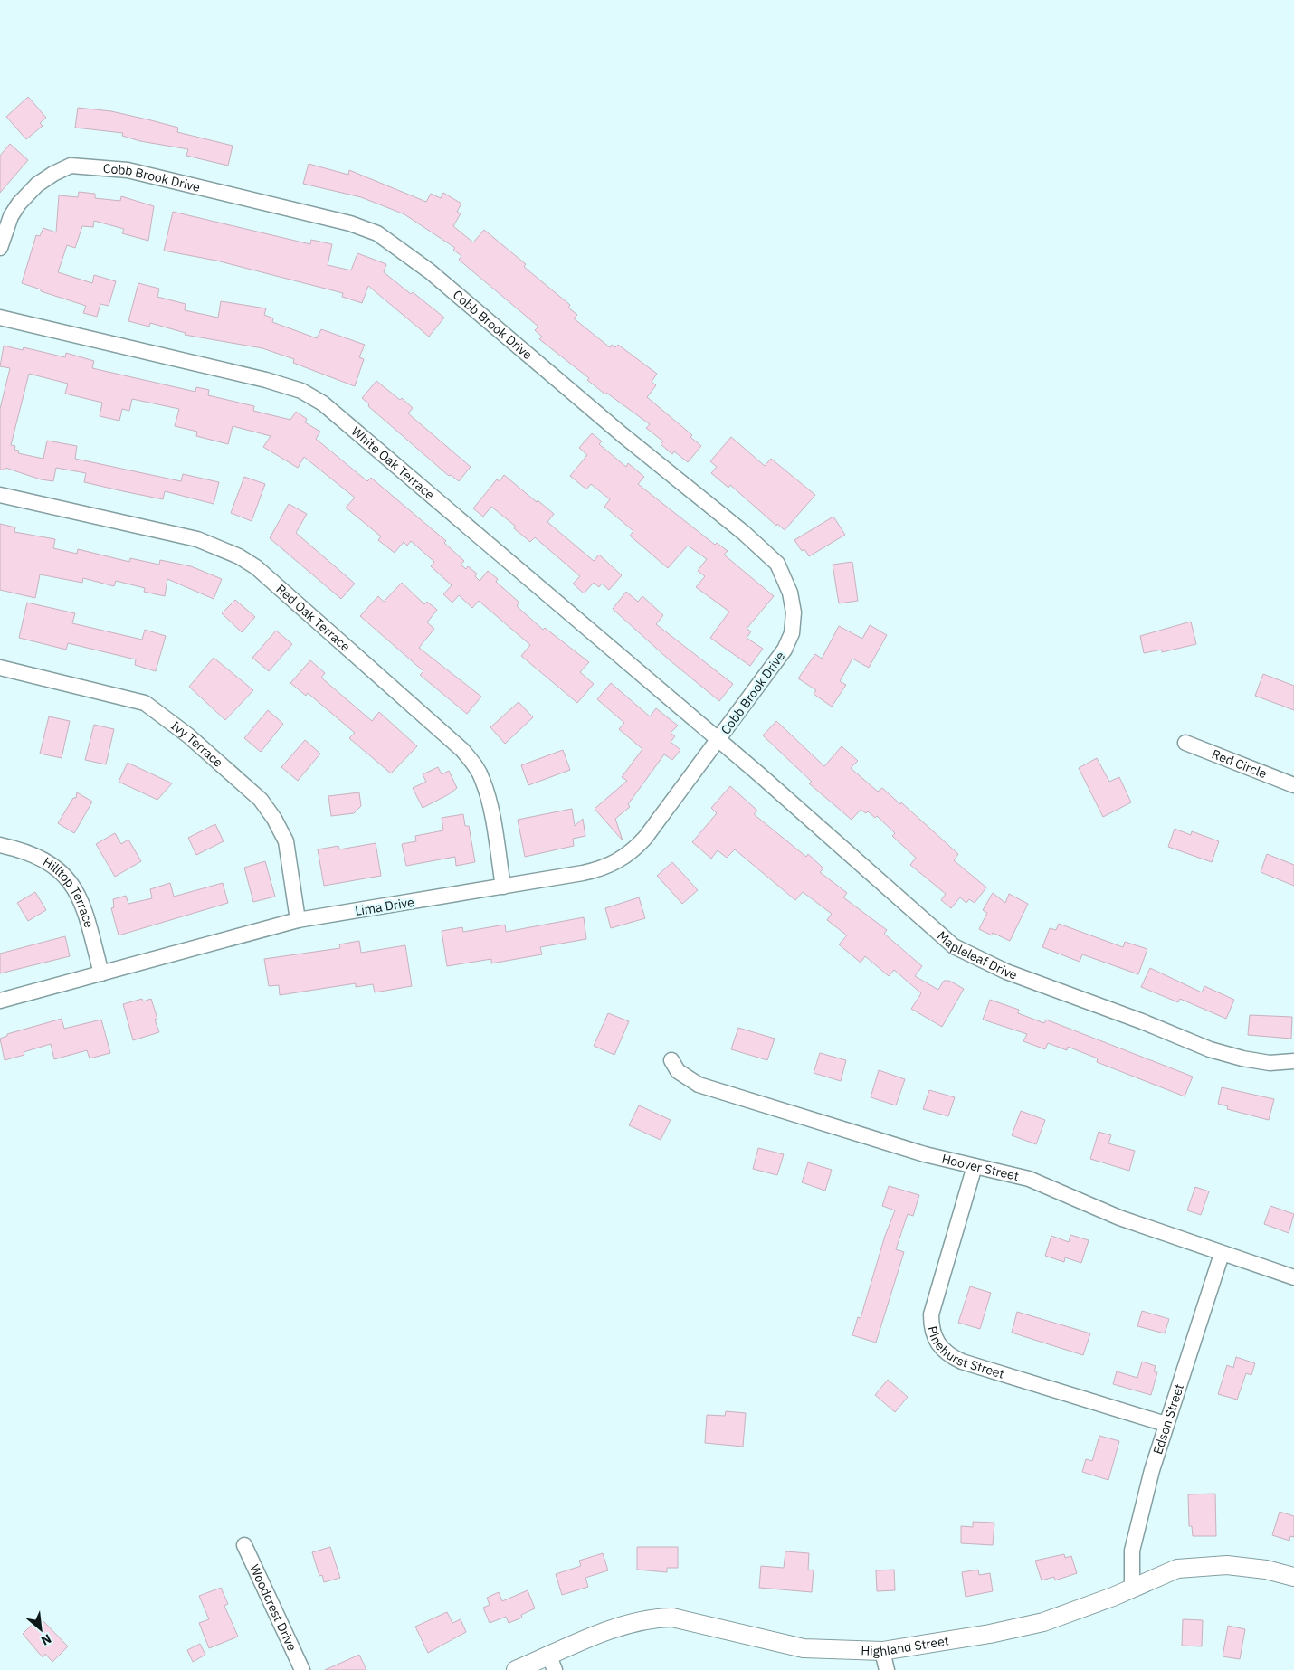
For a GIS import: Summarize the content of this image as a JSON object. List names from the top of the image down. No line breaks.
{"streets":{"street":["Cobb Brook Drive","White Oak Terrace","Red Oak Terrace","Ivy Terrace","Red Circle","Hilltop Terrace","Lima Drive","Mapleleaf Drive","Hoover Street","Pinehurst Street","Edson Street","Woodcrest Drive","Highland Street"]},"crossings":[["Cobb Brook Drive","White Oak Terrace"],["Cobb Brook Drive","Lima Drive"],["Cobb Brook Drive","Mapleleaf Drive"],["White Oak Terrace","Lima Drive"],["White Oak Terrace","Mapleleaf Drive"],["Red Oak Terrace","Lima Drive"],["Ivy Terrace","Lima Drive"],["Hilltop Terrace","Lima Drive"],["Lima Drive","Mapleleaf Drive"],["Hoover Street","Pinehurst Street"],["Hoover Street","Edson Street"],["Pinehurst Street","Edson Street"],["Edson Street","Highland Street"]],"north":"bottom right"}
